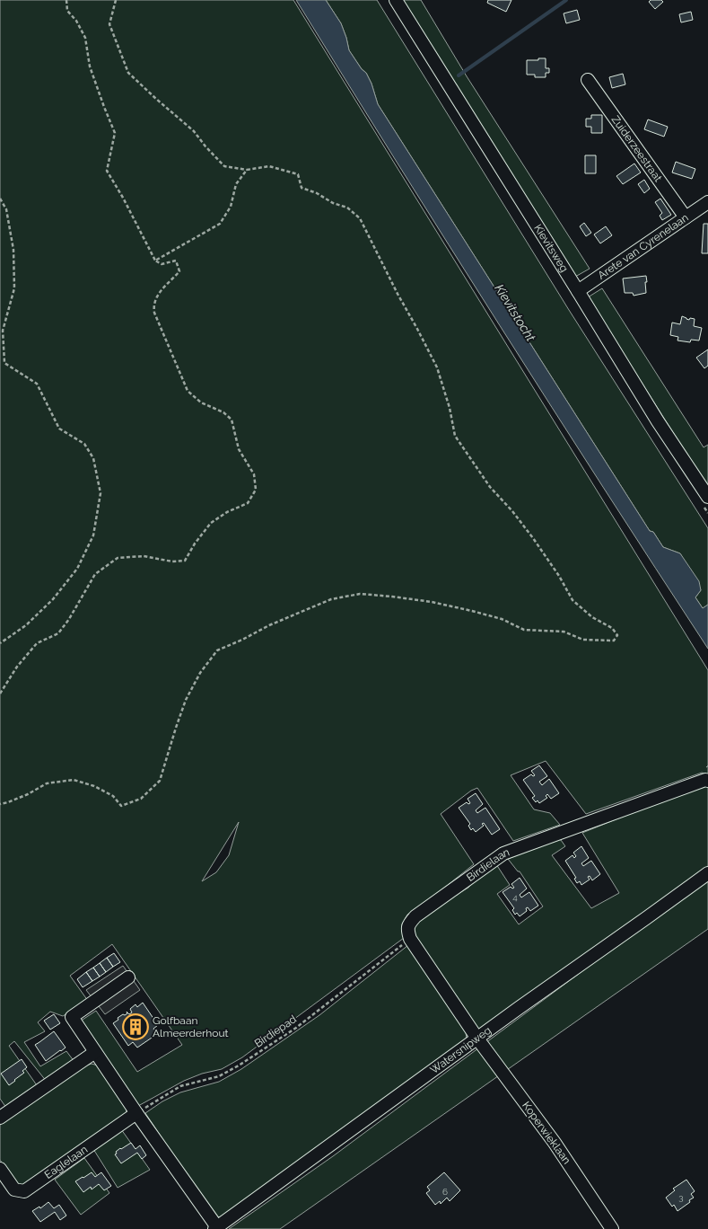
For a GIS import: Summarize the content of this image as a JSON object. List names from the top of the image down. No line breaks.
{"streets":{"street":["Zuiderzeestraat","Arete van Cyrenelaan","Kievitsweg","Birdielaan","Watersnipweg","Koperwieklaan","Eaglelaan"],"path":["Birdiepad"]},"crossings":[["Zuiderzeestraat","Arete van Cyrenelaan"],["Arete van Cyrenelaan","Kievitsweg"],["Birdielaan","Birdiepad"],["Birdiepad","Eaglelaan"],["Watersnipweg","Koperwieklaan"]],"water":["Kievitstocht"],"places":{"building":["Golfbaan Almeerderhout"]},"house_numbers":["4","6","3"]}
